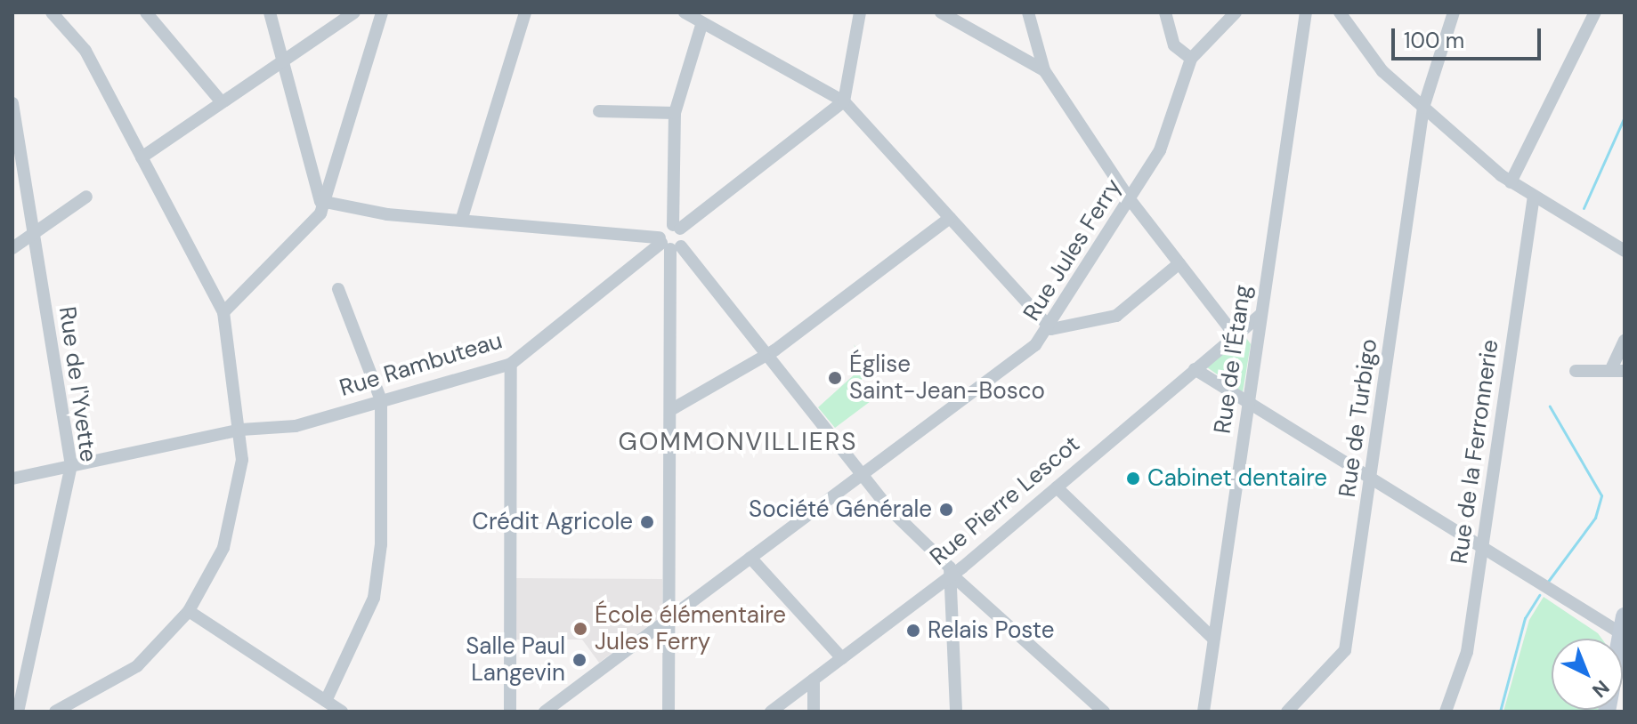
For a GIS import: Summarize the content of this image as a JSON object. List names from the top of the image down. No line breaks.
{"streets":{"street":["Rue Jules Ferry","Rue de l'Étang","Rue Rambuteau","Rue de l'Yvette","Rue de Turbigo","Rue de la Ferronnerie","Rue Pierre Lescot"]},"crossings":[["Rue de l'Étang","Rue Pierre Lescot"],["Rue Rambuteau","Rue de l'Yvette"]],"districts":["GOMMONVILLIERS"],"places":["Église Saint-Jean-Bosco","Cabinet dentaire","Société Générale","Crédit Agricole","École élémentaire Jules Ferry","Relais Poste","Salle Paul Langevin"],"scale_bar":"100 m","north":"bottom right"}
